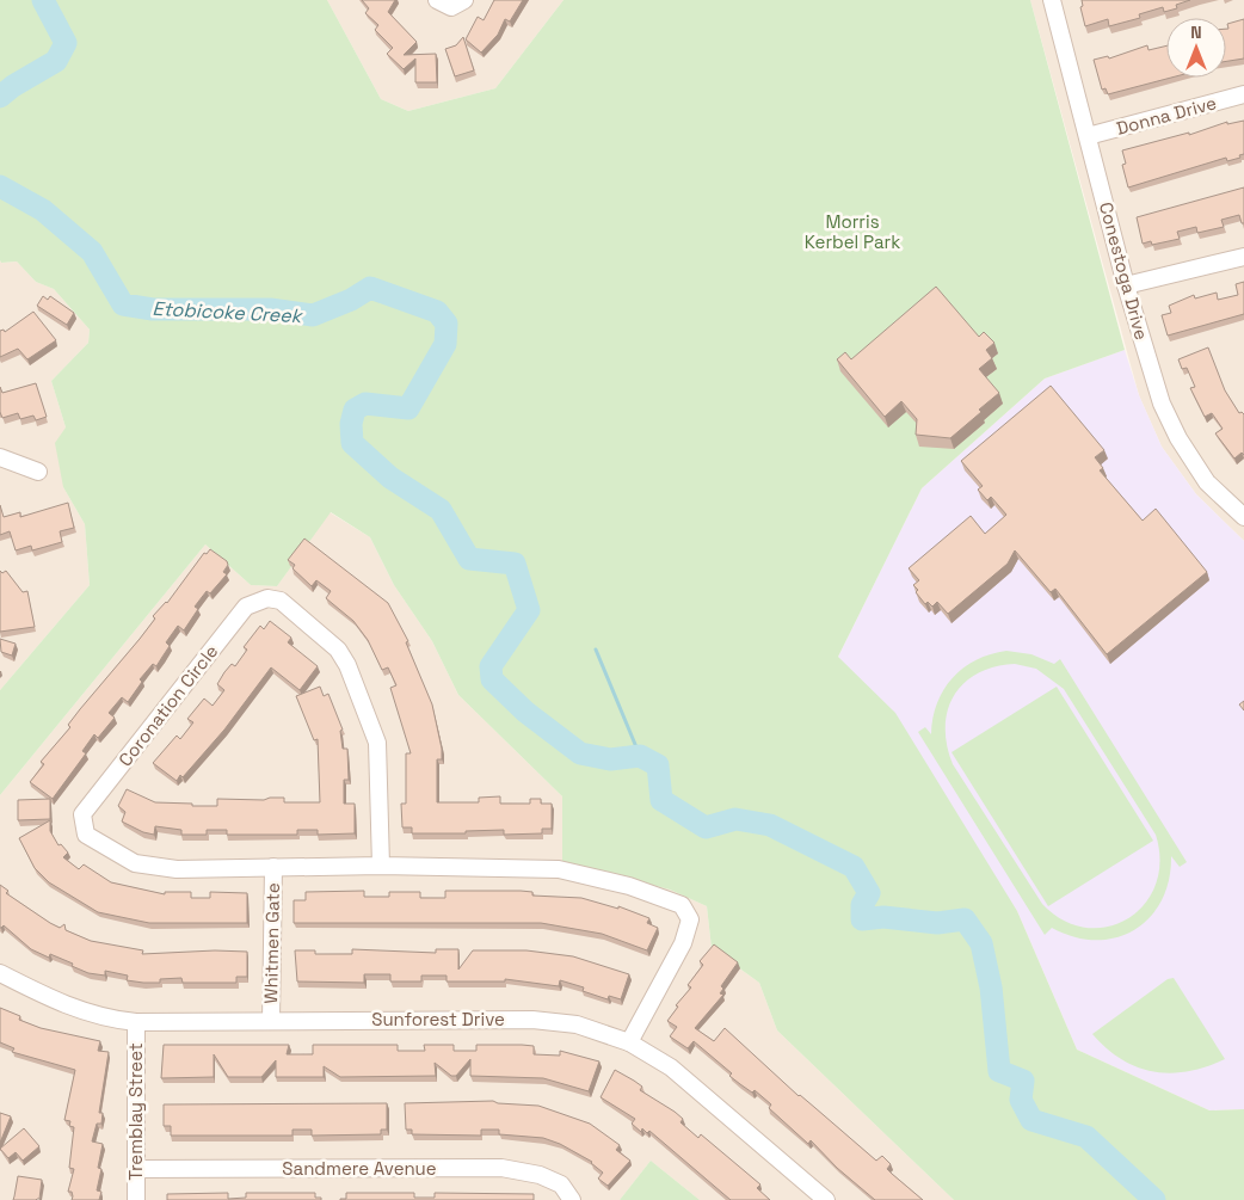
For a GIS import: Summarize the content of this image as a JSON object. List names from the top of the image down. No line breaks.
{"streets":{"street":["Donna Drive","Conestoga Drive","Coronation Circle","Whitmen Gate","Sunforest Drive","Tremblay Street","Sandmere Avenue"]},"crossings":[["Donna Drive","Conestoga Drive"],["Coronation Circle","Whitmen Gate"],["Coronation Circle","Sunforest Drive"],["Whitmen Gate","Sunforest Drive"],["Sunforest Drive","Tremblay Street"],["Tremblay Street","Sandmere Avenue"]],"water":["Etobicoke Creek"],"parks":["Morris Kerbel Park"],"north":"top"}
